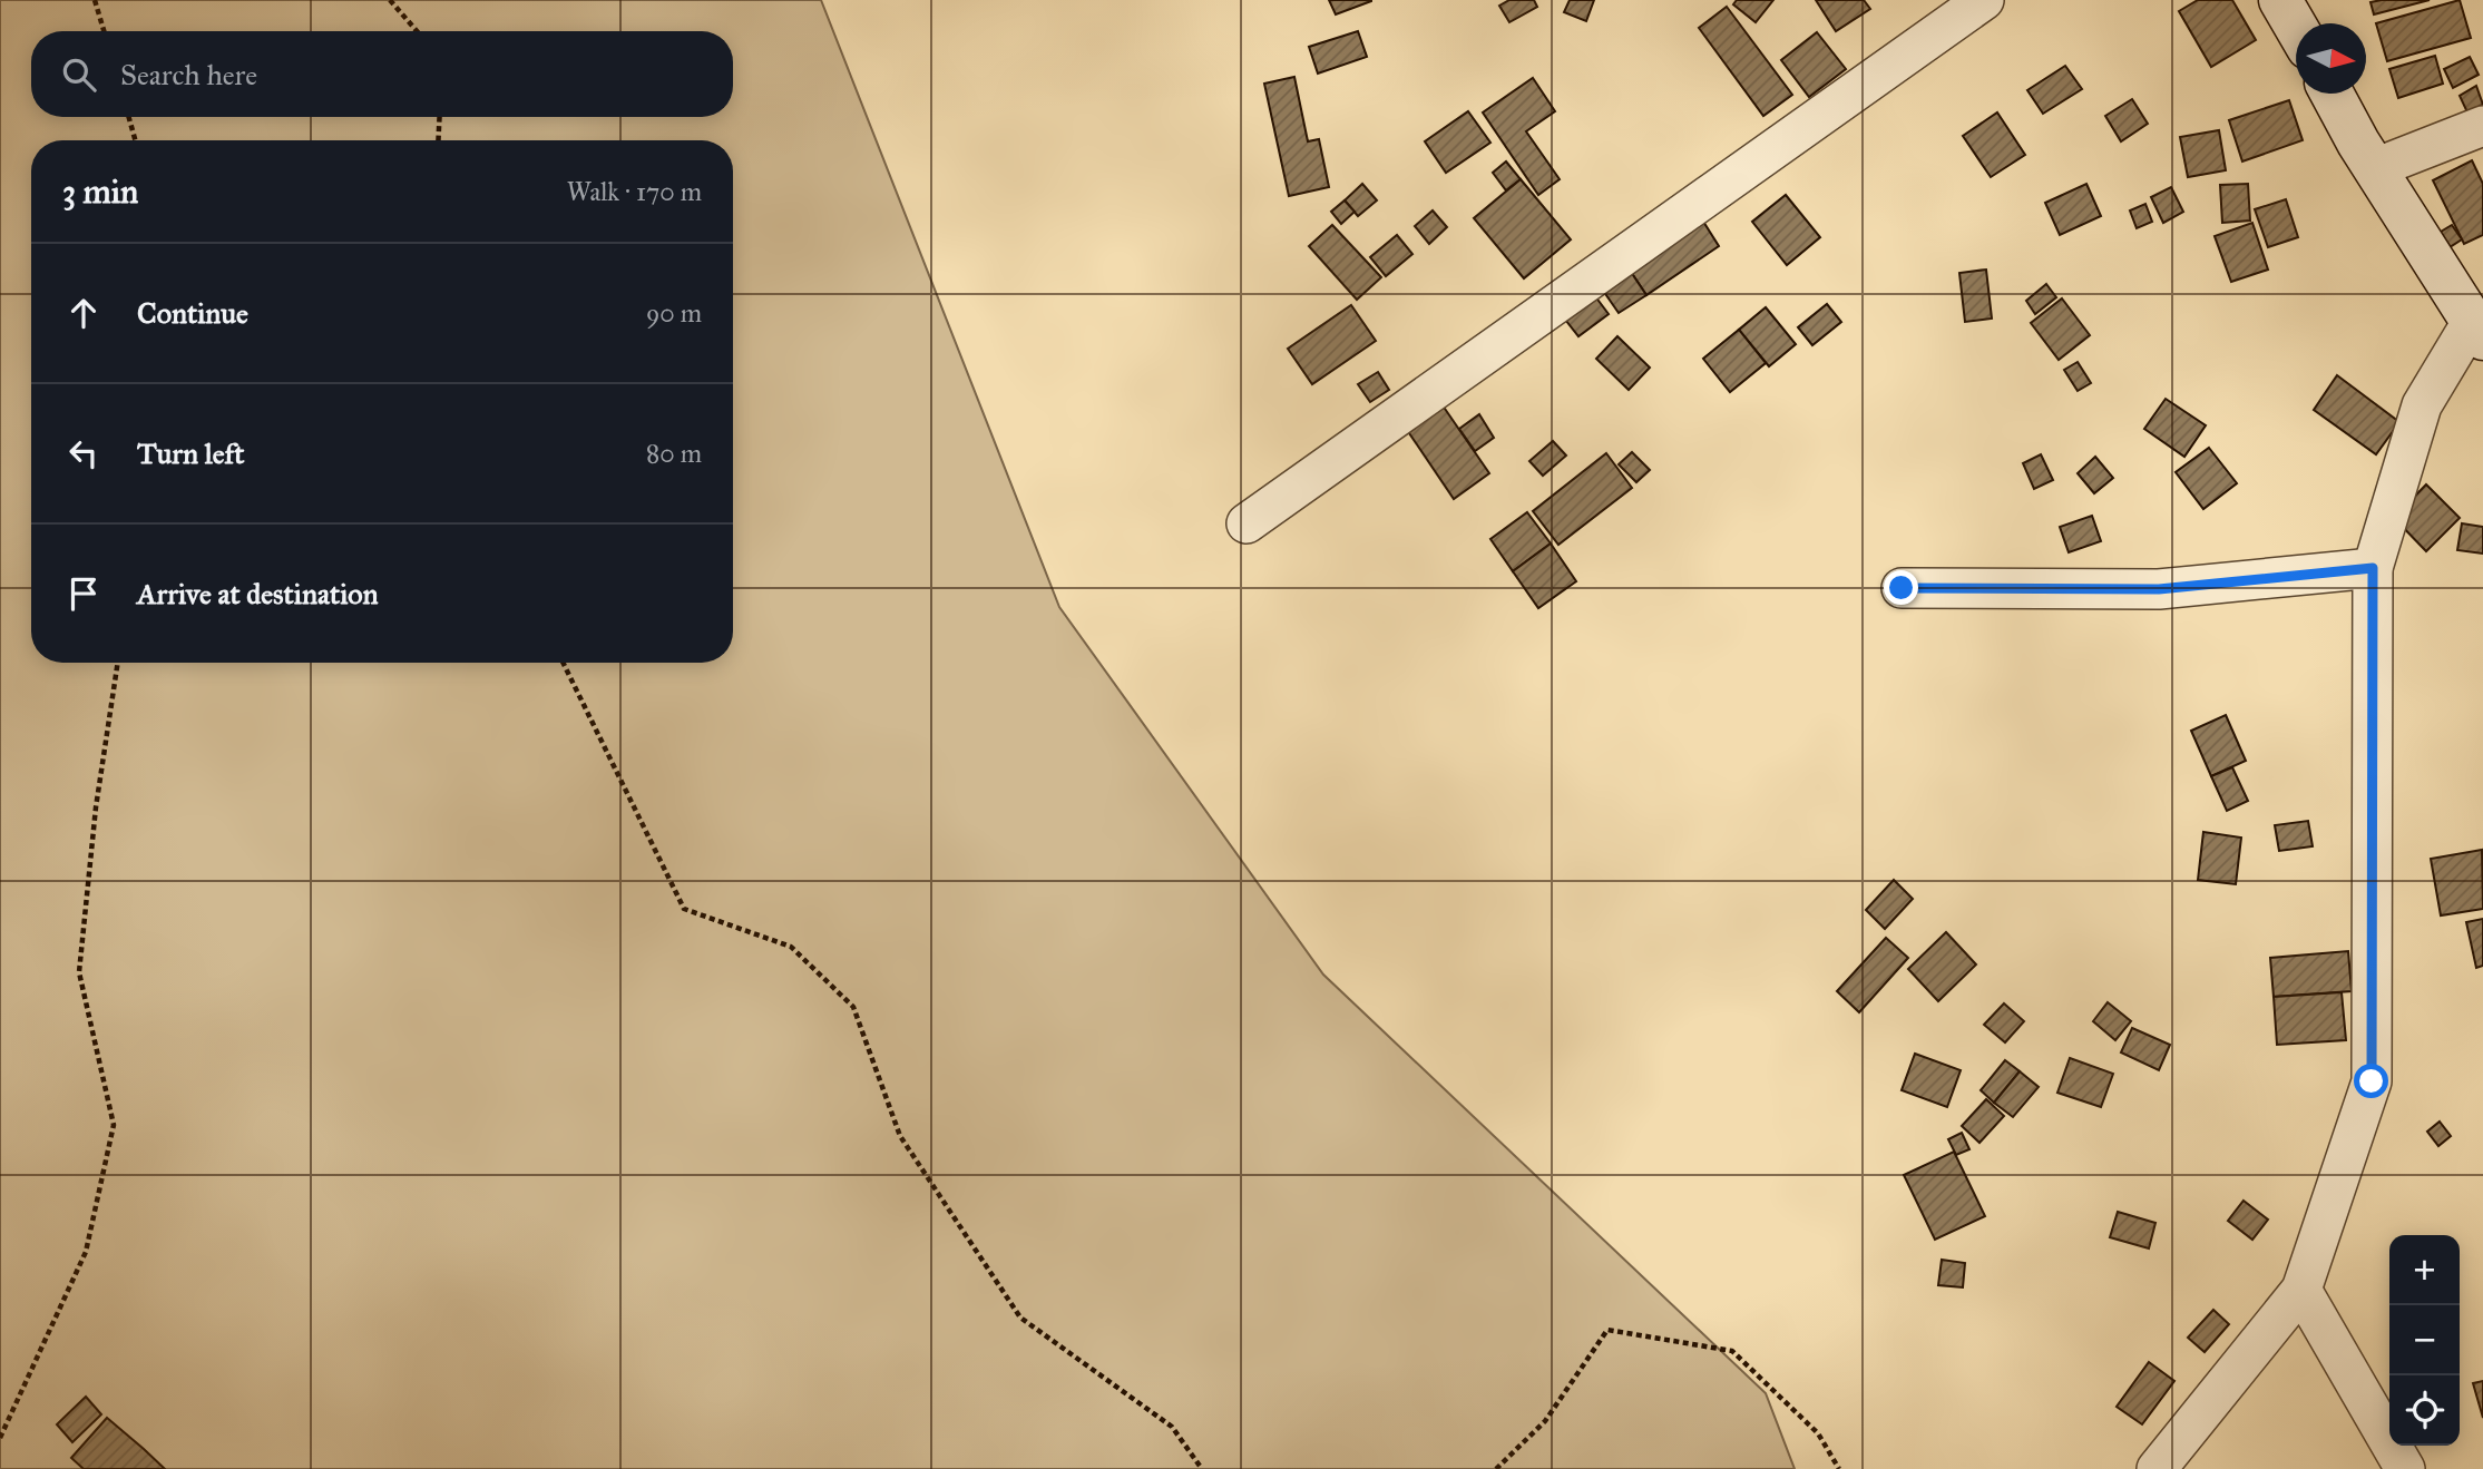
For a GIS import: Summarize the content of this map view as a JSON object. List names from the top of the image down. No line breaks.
{"north":"right","page":{"search":"Search here","heading":["3 min","Walk · 170 m"],"list":[["Continue","90 m"],["Turn left","80 m"],"Arrive at destination"],"map_buttons":["+","−"]}}
